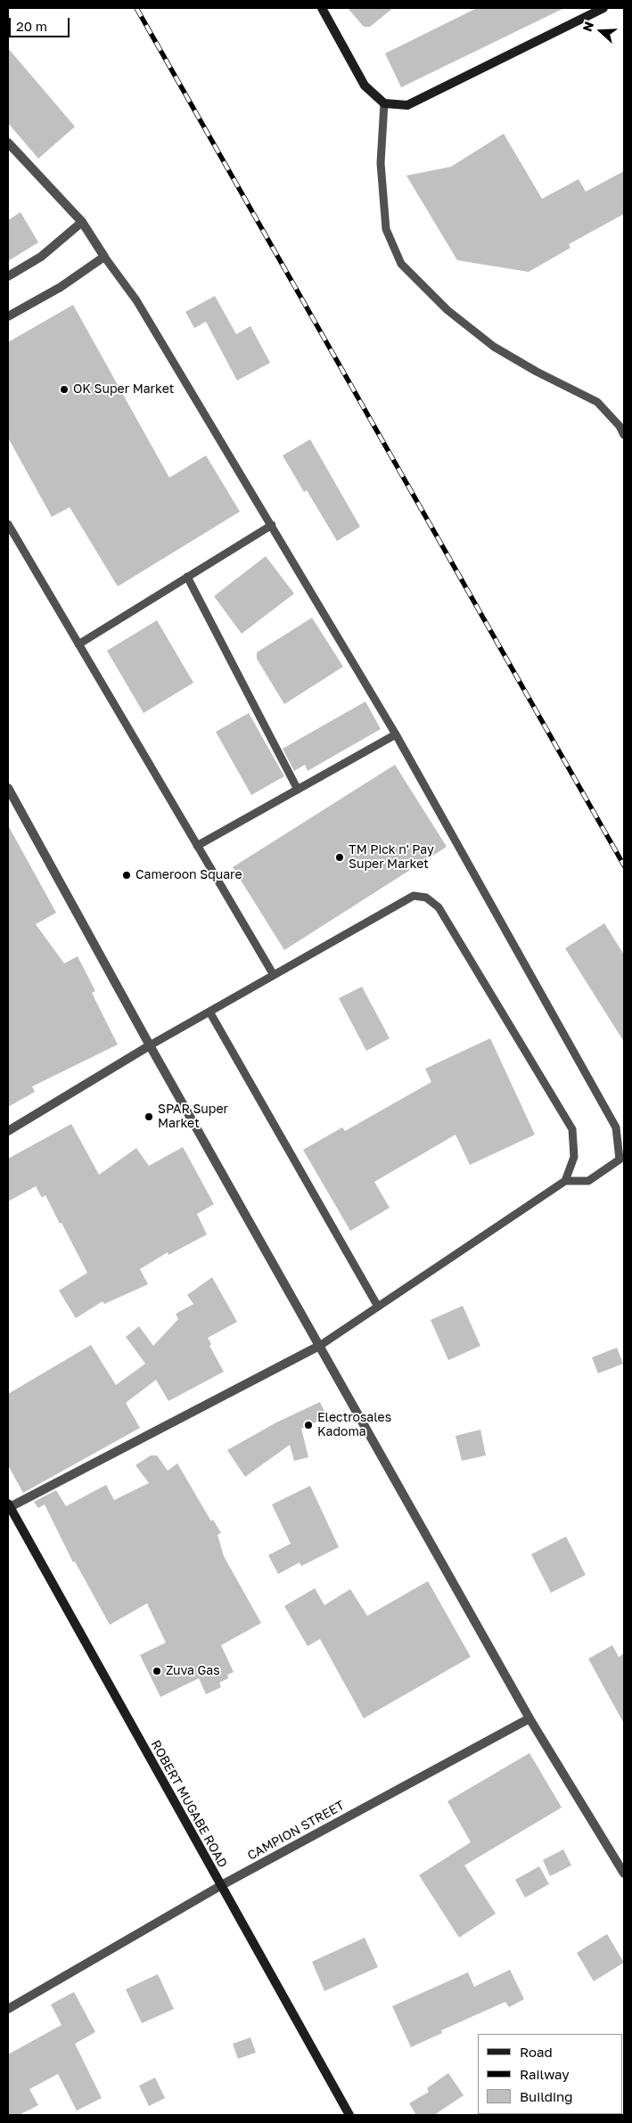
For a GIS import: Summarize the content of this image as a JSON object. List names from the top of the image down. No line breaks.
{"streets":{"street":["ROBERT MUGABE ROAD","CAMPION STREET"]},"crossings":[["ROBERT MUGABE ROAD","CAMPION STREET"]],"places":["OK Super Market","TM Pick n' Pay Super Market","Cameroon Square","SPAR Super Market","Electrosales Kadoma","Zuva Gas"],"legend":["Road","Railway","Building"],"scale_bar":"20 m","north":"left"}
